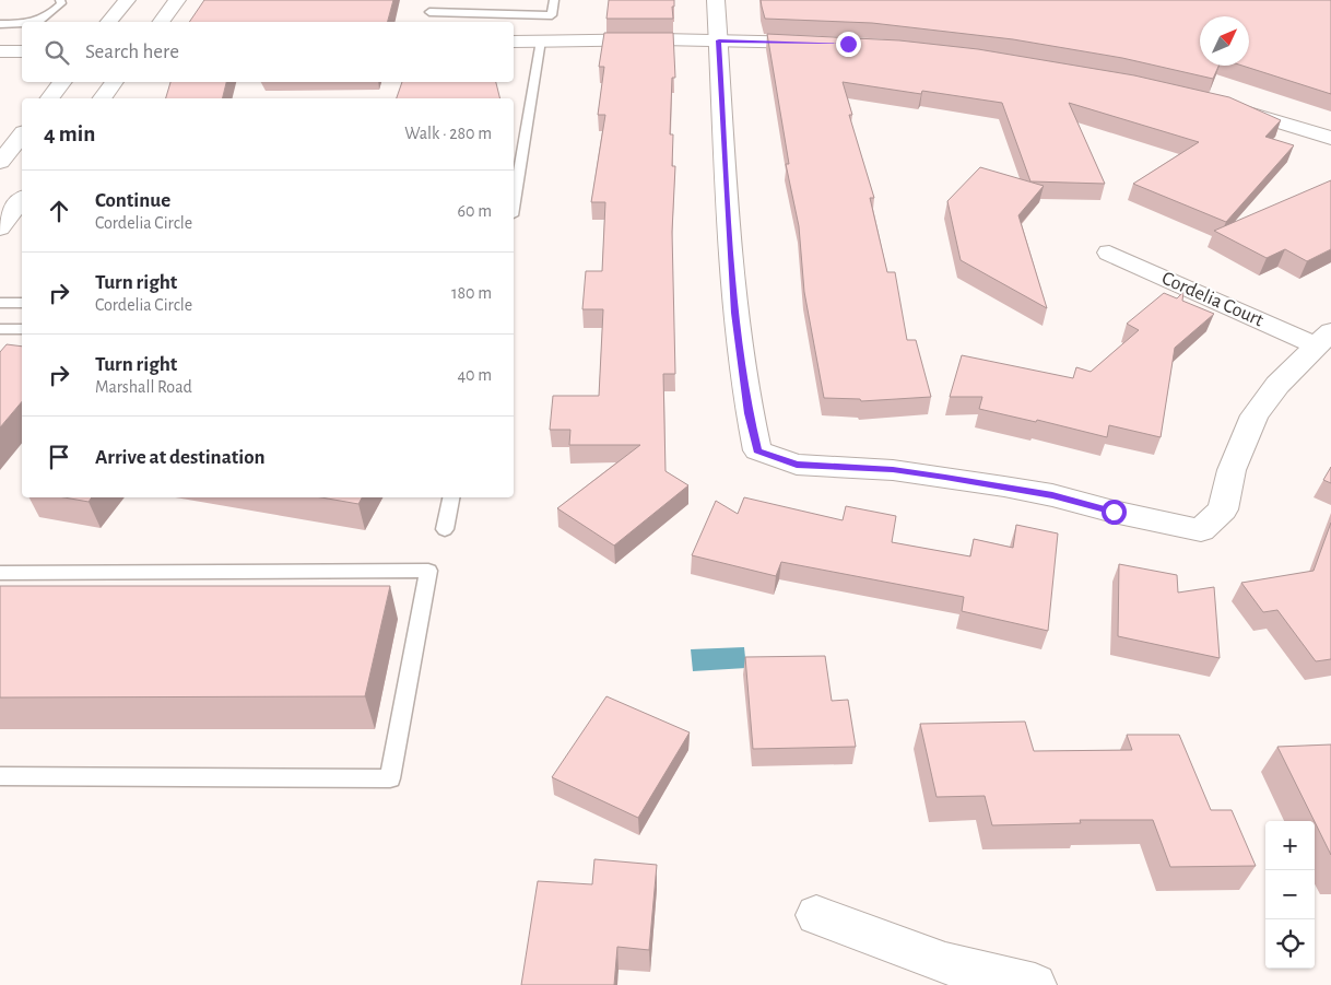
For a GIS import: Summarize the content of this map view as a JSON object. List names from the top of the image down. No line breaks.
{"streets":{"street":["Cordelia Court"]},"north":"top right","page":{"search":"Search here","heading":["4 min","Walk · 280 m"],"list":[["Continue","Cordelia Circle","60 m"],["Turn right","Cordelia Circle","180 m"],["Turn right","Marshall Road","40 m"],"Arrive at destination"],"map_buttons":["+","−"]}}
